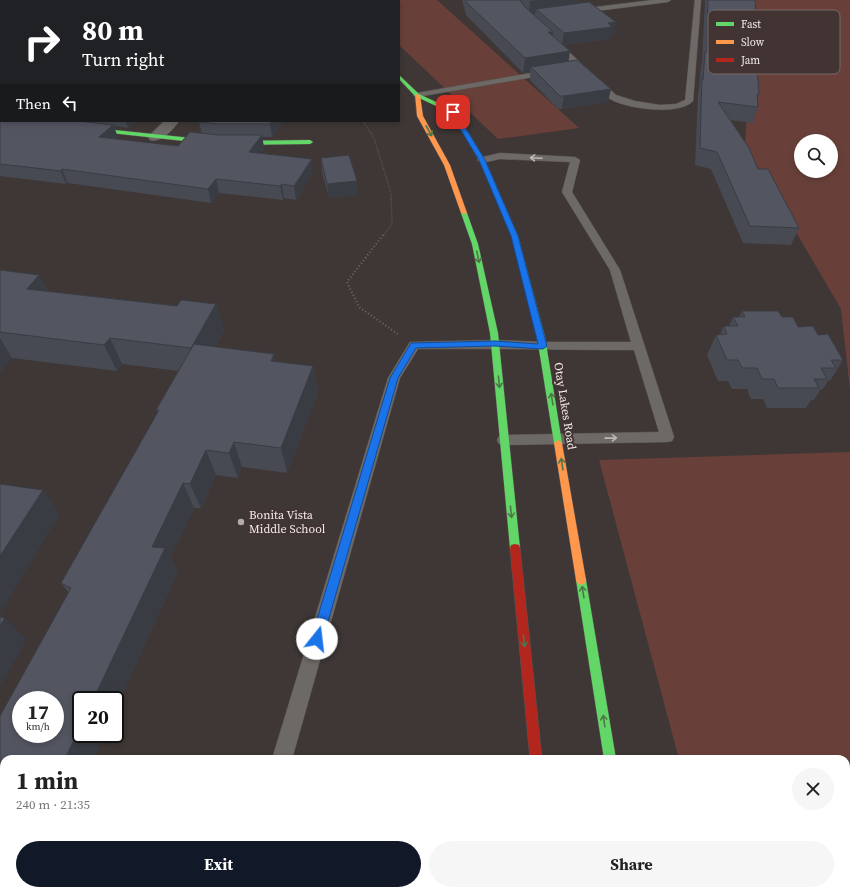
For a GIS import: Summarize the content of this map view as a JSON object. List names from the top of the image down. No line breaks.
{"streets":{"main road":["Otay Lakes Road"]},"places":["Bonita Vista Middle School"],"legend":["Fast","Slow","Jam"],"page":{"turn":["80 m","Turn right"],"then":"Then","speed":"17 km/h","limit":"20","heading":["1 min","240 m · 21:35"],"buttons":["Exit","Share"]}}
